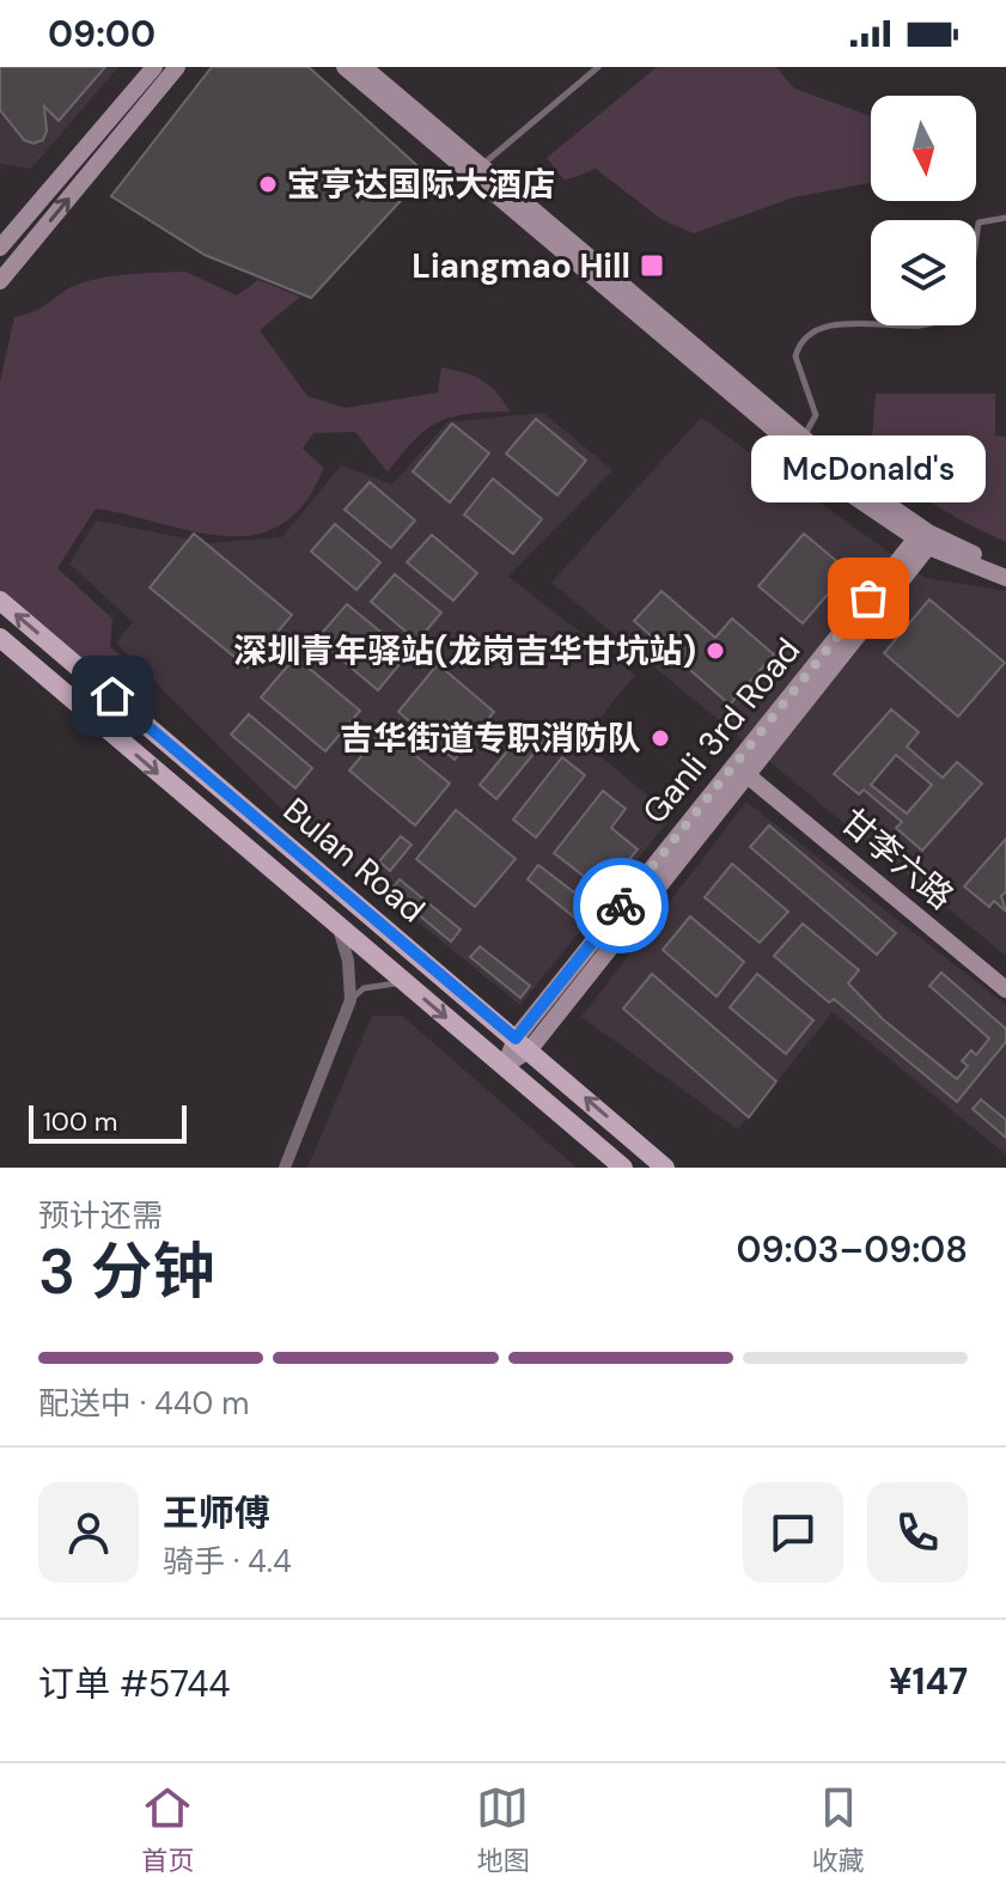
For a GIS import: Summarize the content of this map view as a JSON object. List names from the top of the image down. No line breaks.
{"streets":{"main road":["Ganli 3rd Road","甘李六路","Bulan Road"]},"crossings":[["Ganli 3rd Road","Bulan Road"]],"places":{"other":["宝亨达国际大酒店","McDonald's","深圳青年驿站(龙岗吉华甘坑站)","吉华街道专职消防队"],"transit":["Liangmao Hill"]},"scale_bar":"100 m","north":"bottom","page":{"status":"09:00","bubble":"McDonald's","scale":"100 m","heading":["3 分钟","预计还需","09:03–09:08"],"panel":["王师傅","骑手 · 4.4","订单 #5744","¥147"],"bar":"配送中 · 440 m","tabs":["首页","地图","收藏"]}}
